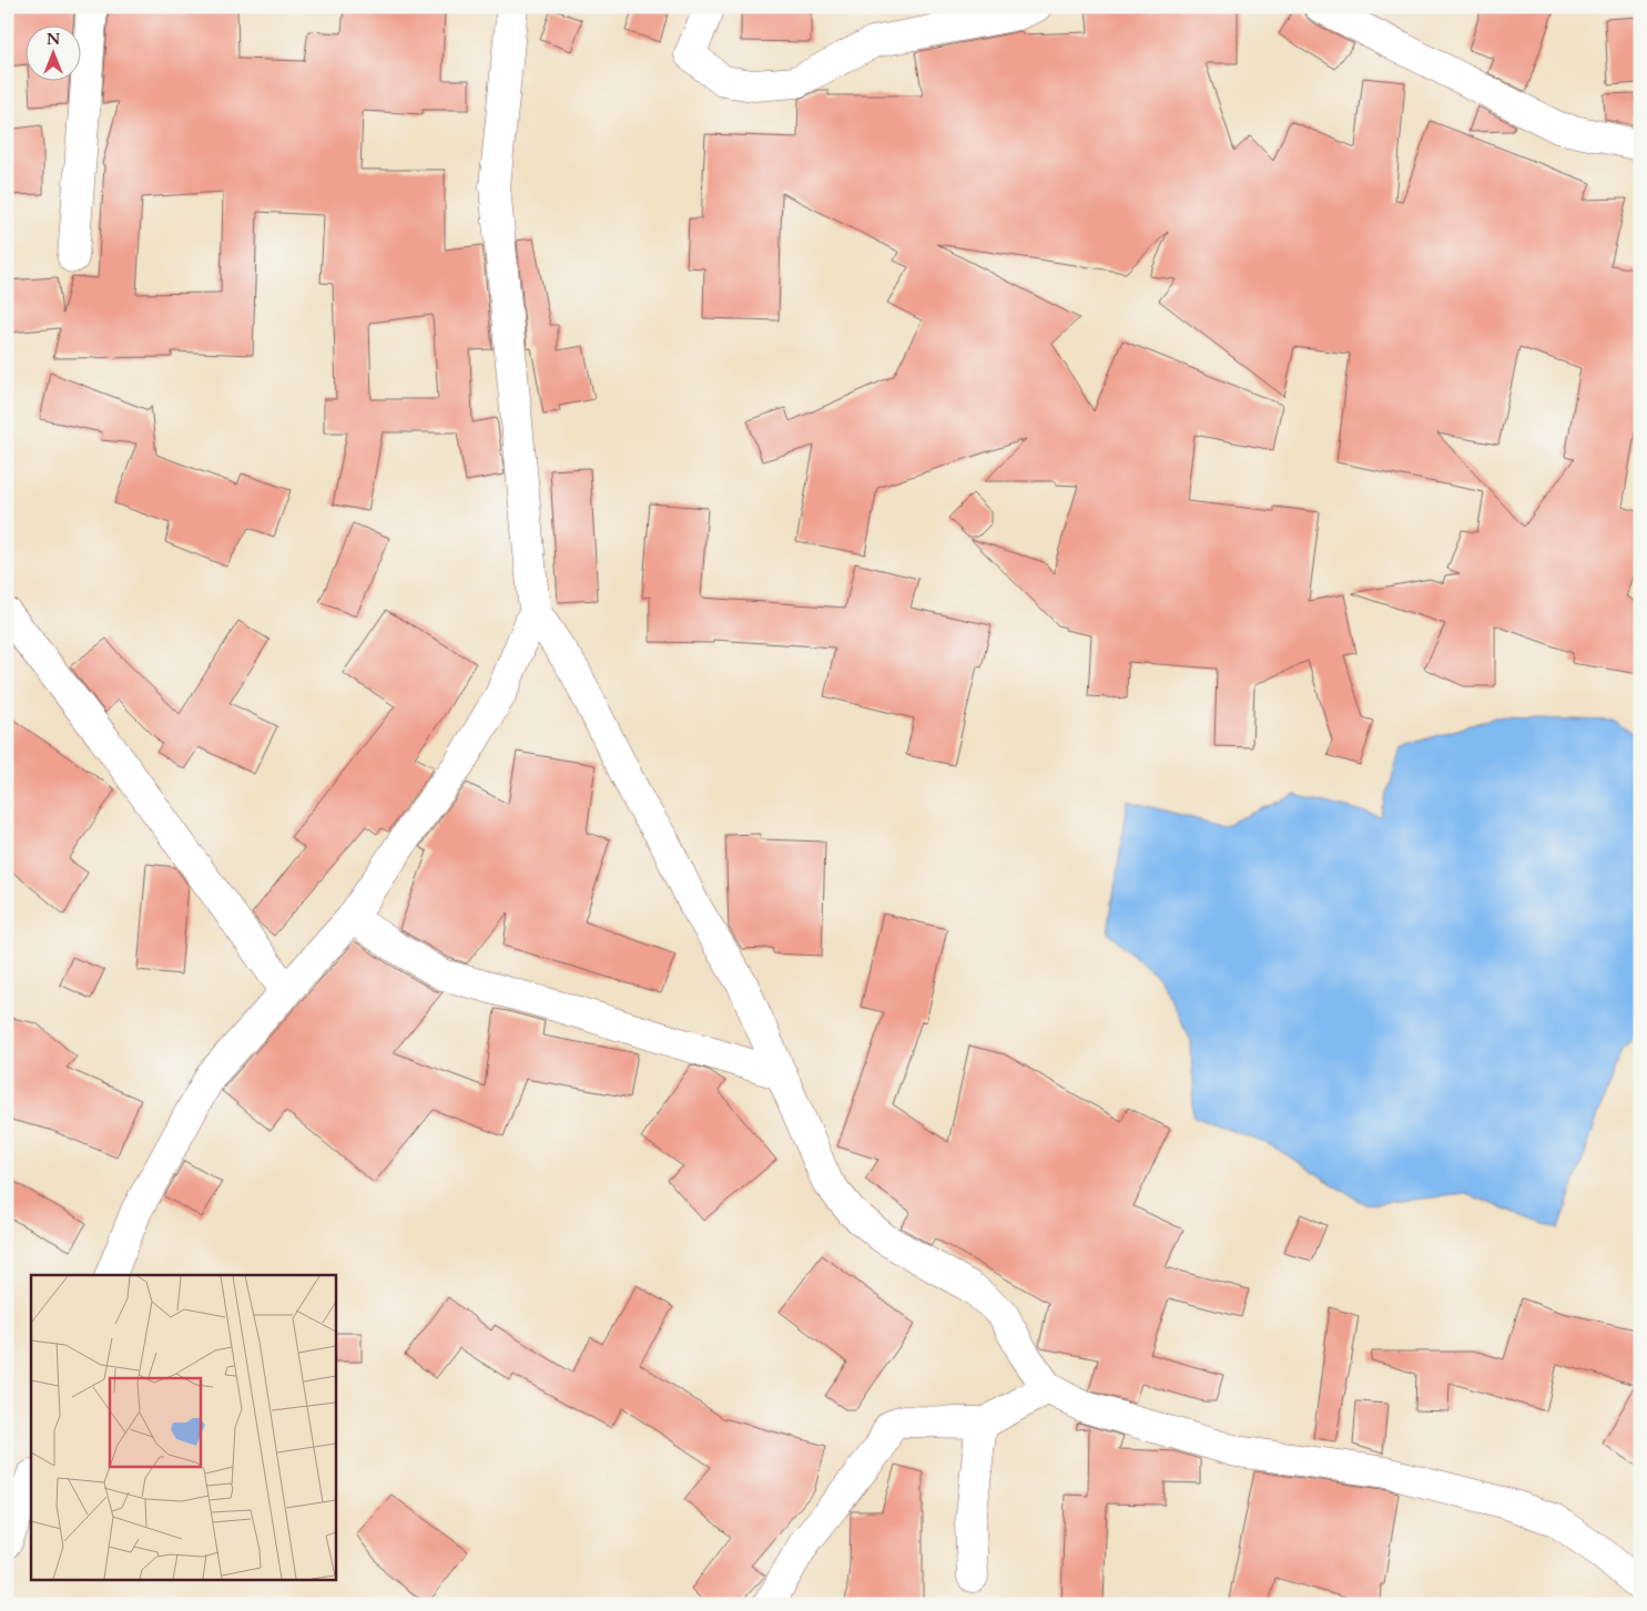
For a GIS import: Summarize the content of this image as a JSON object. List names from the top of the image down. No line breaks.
{"north":"top"}
